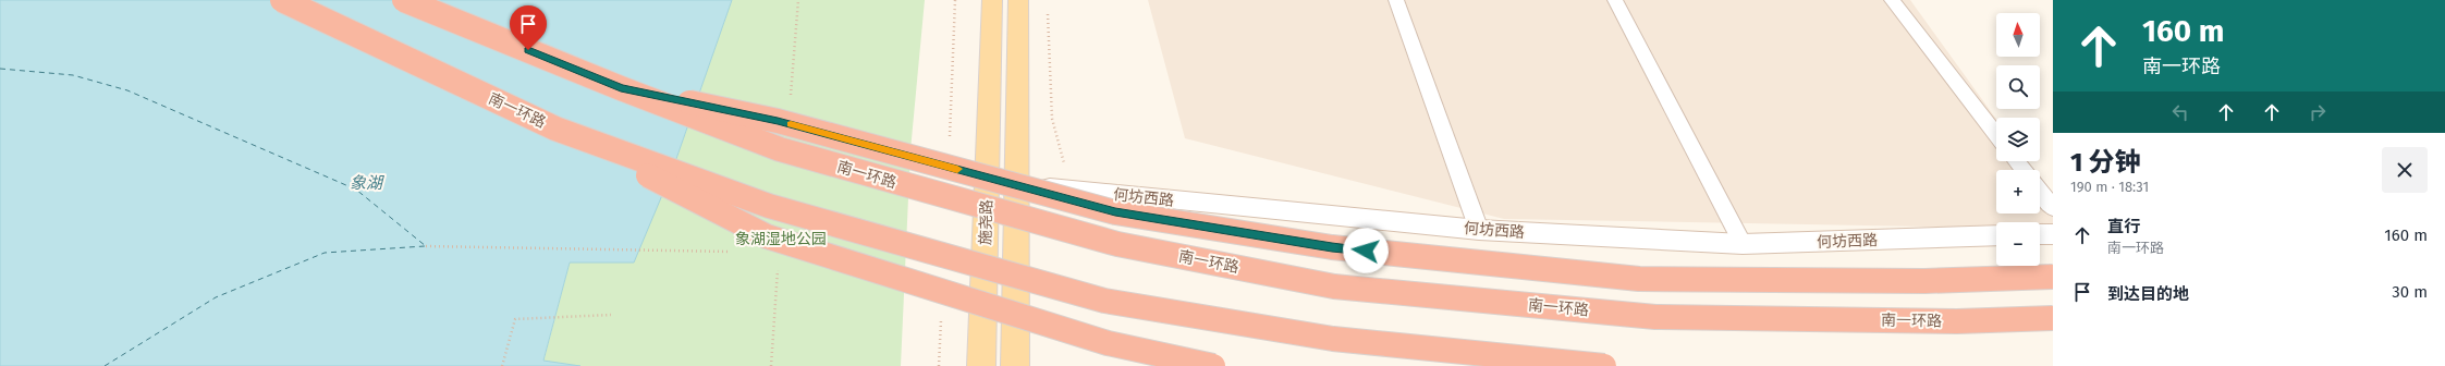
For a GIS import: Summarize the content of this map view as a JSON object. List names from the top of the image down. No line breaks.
{"streets":{"highway":["南一环路"],"main road":["何坊西路","施尧路"]},"crossings":[["何坊西路","施尧路"]],"water":["象湖"],"parks":["象湖湿地公园"],"north":"top","page":{"turn":["160 m","南一环路"],"map_buttons":["+","−"],"heading":["1 分钟","190 m · 18:31"],"list":[{"name":"直行","note":"南一环路","value":"160 m"},{"name":"到达目的地","value":"30 m"}]}}
